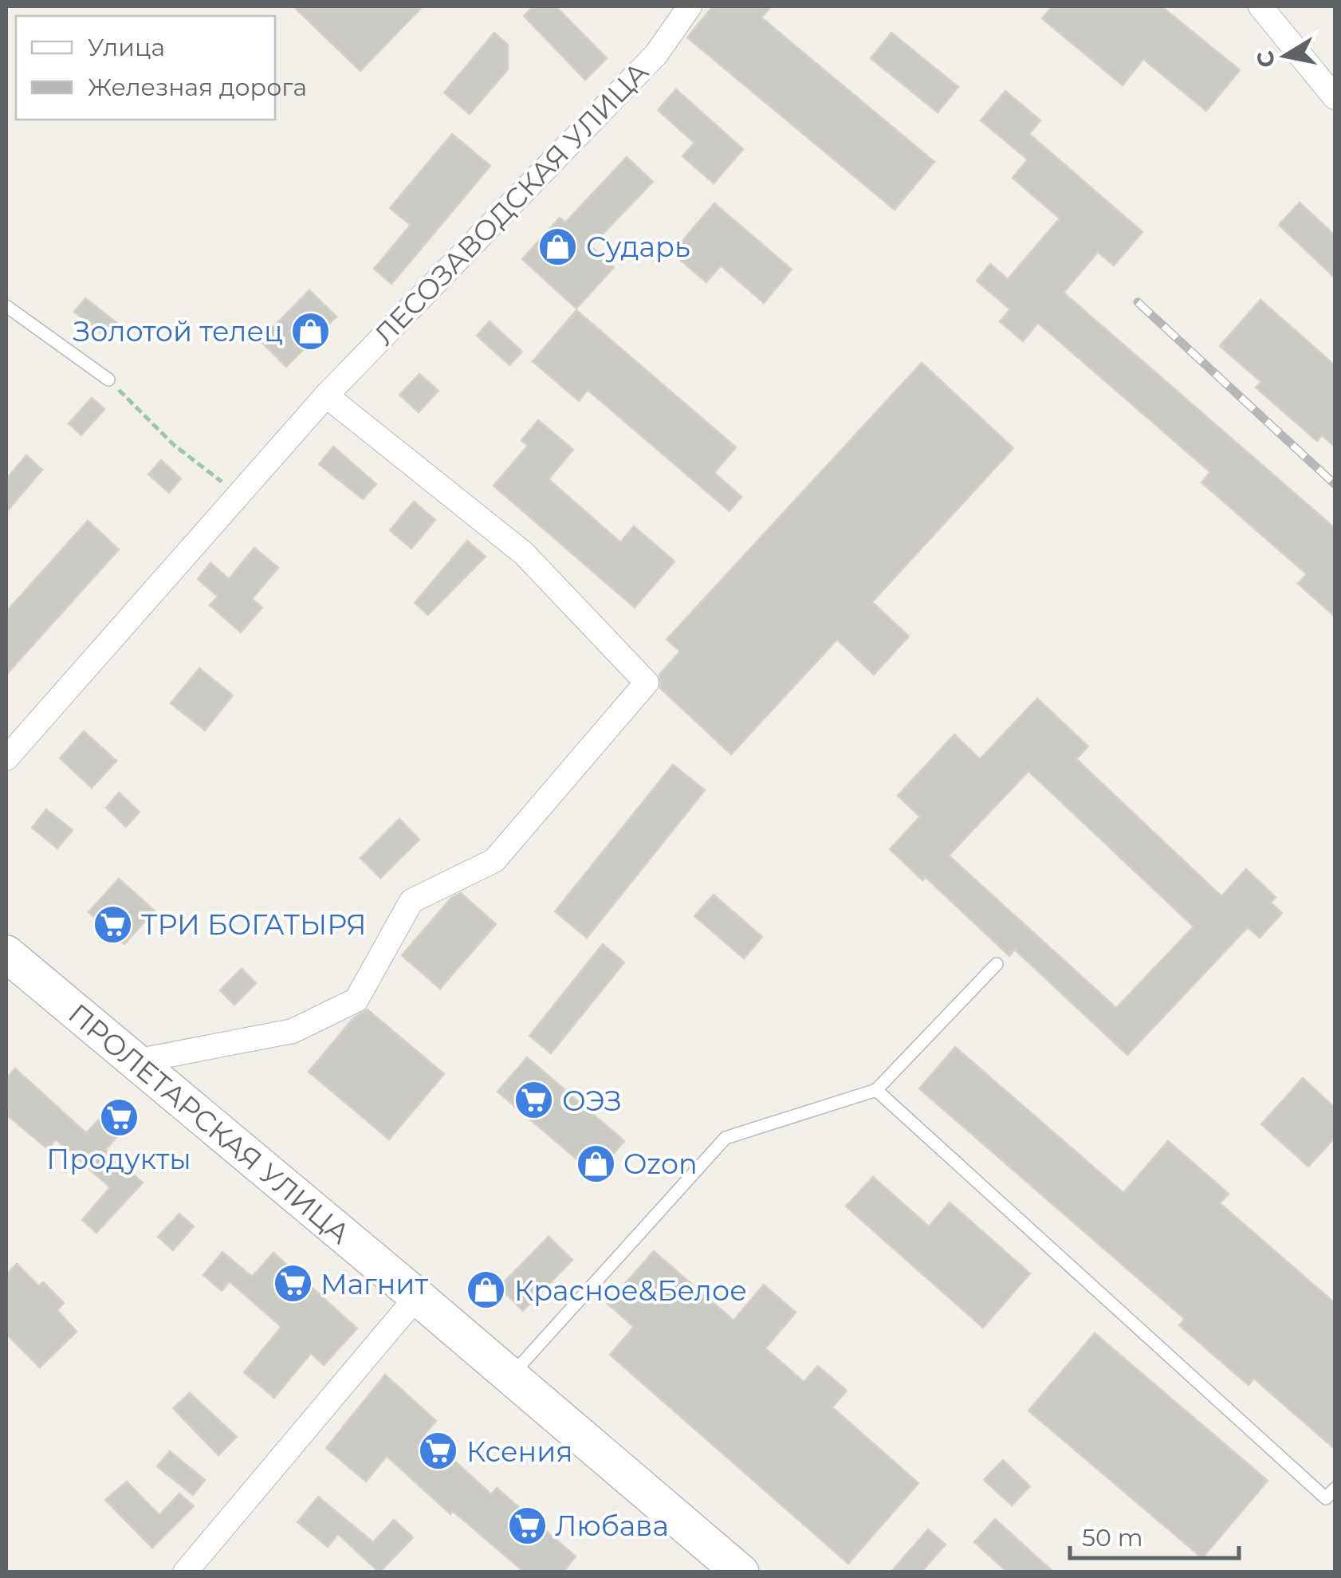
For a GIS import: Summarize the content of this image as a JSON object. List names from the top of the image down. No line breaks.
{"streets":{"street":["ЛЕСОЗАВОДСКАЯ УЛИЦА","ПРОЛЕТАРСКАЯ УЛИЦА"]},"places":{"shop":["Сударь","Золотой телец","Ozon","Красное&Белое"],"supermarket":["ТРИ БОГАТЫРЯ","ОЭЗ","Продукты","Магнит","Ксения","Любава"]},"legend":["Улица","Железная дорога"],"scale_bar":"50 m","north":"left"}
